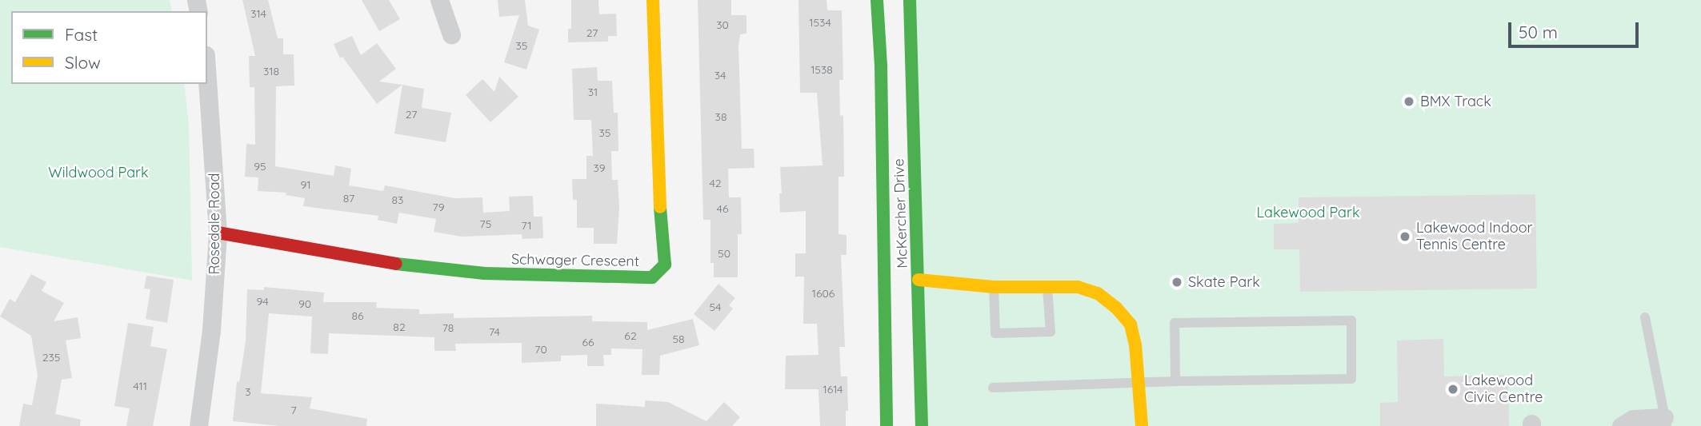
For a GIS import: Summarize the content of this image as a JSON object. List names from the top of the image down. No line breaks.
{"streets":{"street":["McKercher Drive","Rosedale Road","Schwager Crescent"]},"crossings":[["Rosedale Road","Schwager Crescent"]],"parks":["Wildwood Park","Lakewood Park"],"places":["BMX Track","Lakewood Indoor Tennis Centre","Skate Park","Lakewood Civic Centre"],"house_numbers":["314","1534","30","27","35","1538","318","34","31","27","38","35","95","39","42","91","87","83","79","46","75","71","50","1606","94","90","54","86","82","78","74","62","58","66","70","235","411","1614","3","7"],"legend":["Fast","Slow"],"scale_bar":"50 m"}
